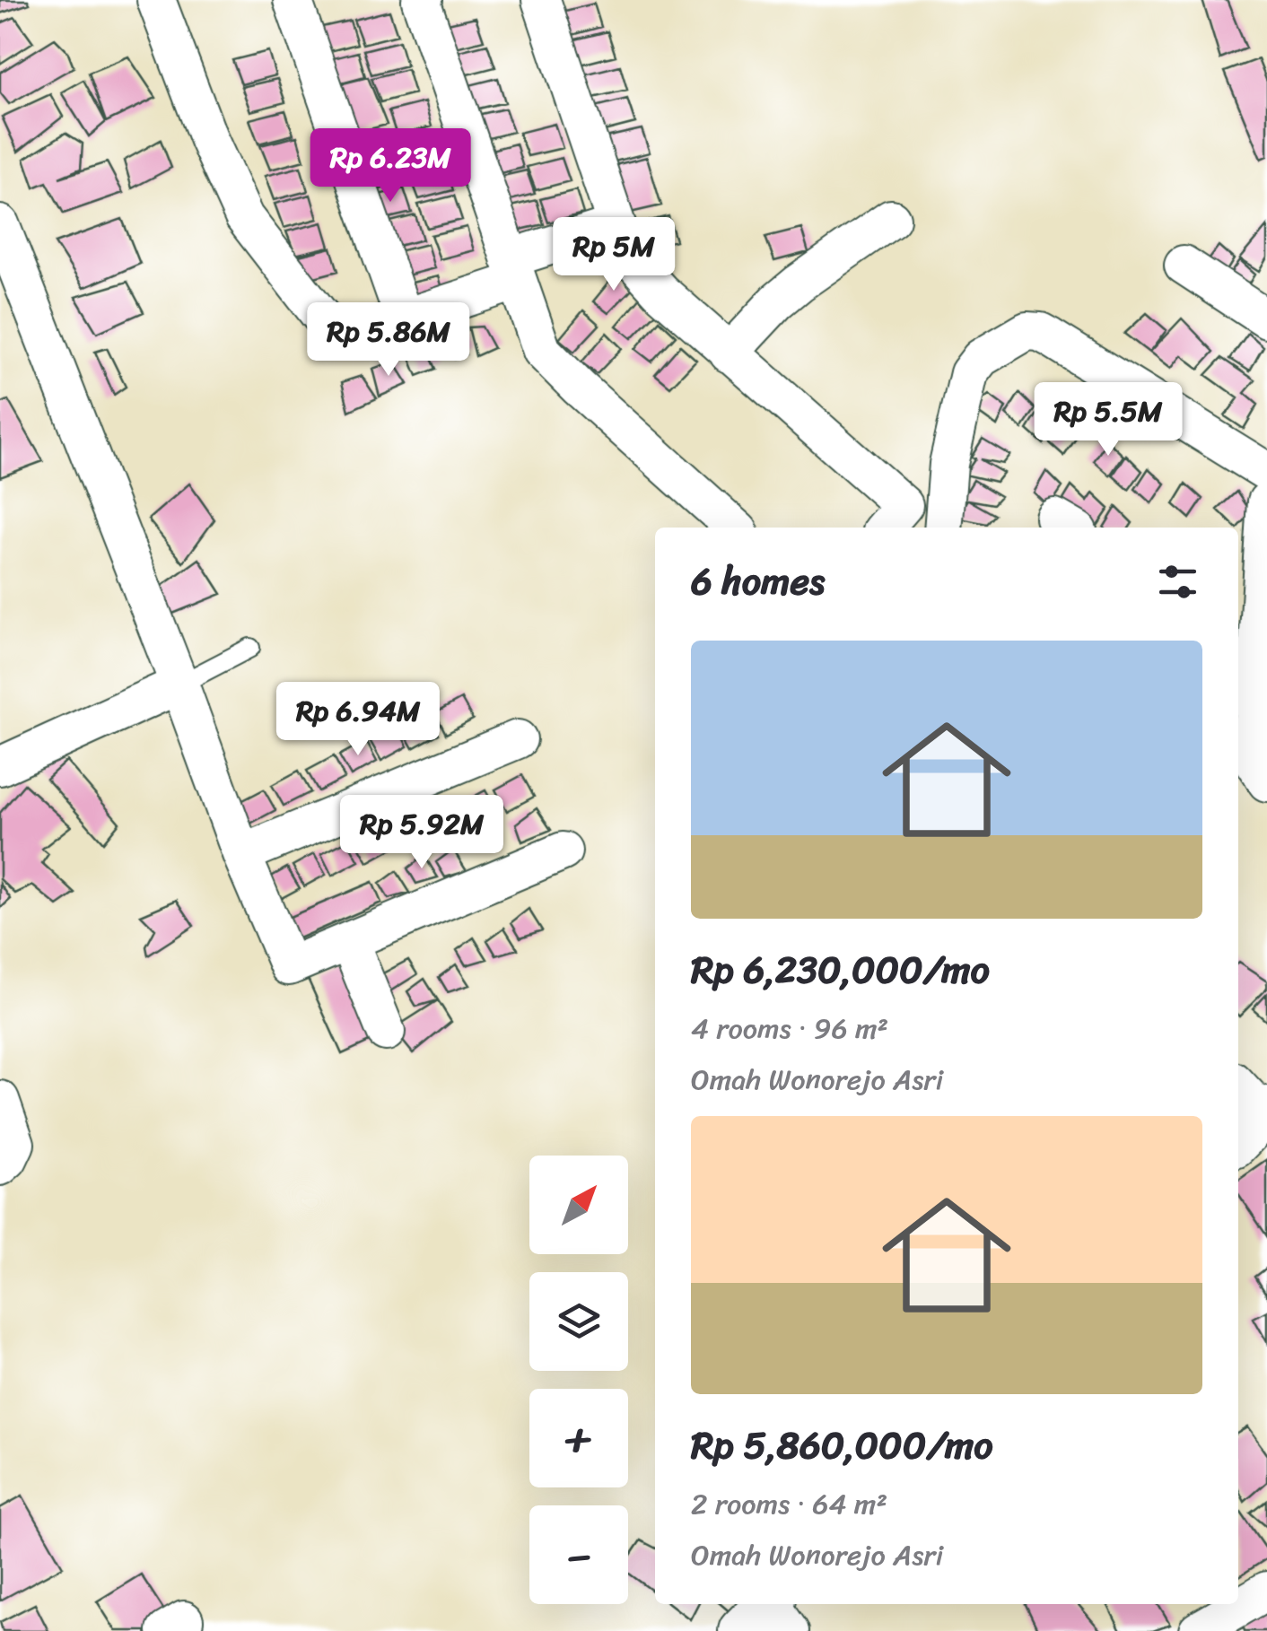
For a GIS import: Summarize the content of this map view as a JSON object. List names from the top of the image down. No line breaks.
{"north":"top right","page":{"price":["Rp 6.23M","Rp 5M","Rp 5.86M","Rp 5.5M","Rp 6.94M","Rp 5.92M"],"heading":"6 homes","list":[{"name":"Rp 6,230,000/mo","note":"4 rooms · 96 m² · Omah Wonorejo Asri"},{"name":"Rp 5,860,000/mo","note":"2 rooms · 64 m² · Omah Wonorejo Asri"}],"map_buttons":["+","−"]}}
